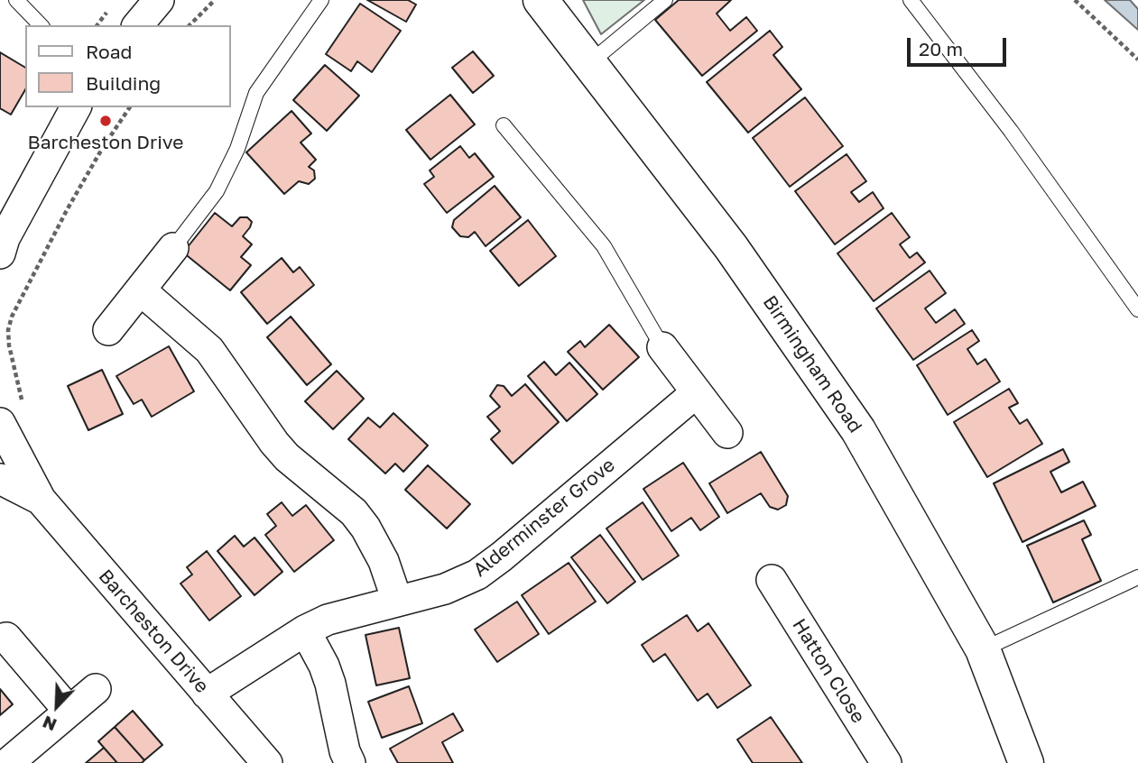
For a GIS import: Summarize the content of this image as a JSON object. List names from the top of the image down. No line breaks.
{"streets":{"highway":["Birmingham Road"],"street":["Alderminster Grove","Barcheston Drive","Hatton Close"]},"crossings":[["Alderminster Grove","Barcheston Drive"]],"places":["Barcheston Drive"],"legend":["Road","Building"],"scale_bar":"20 m","north":"bottom left"}
